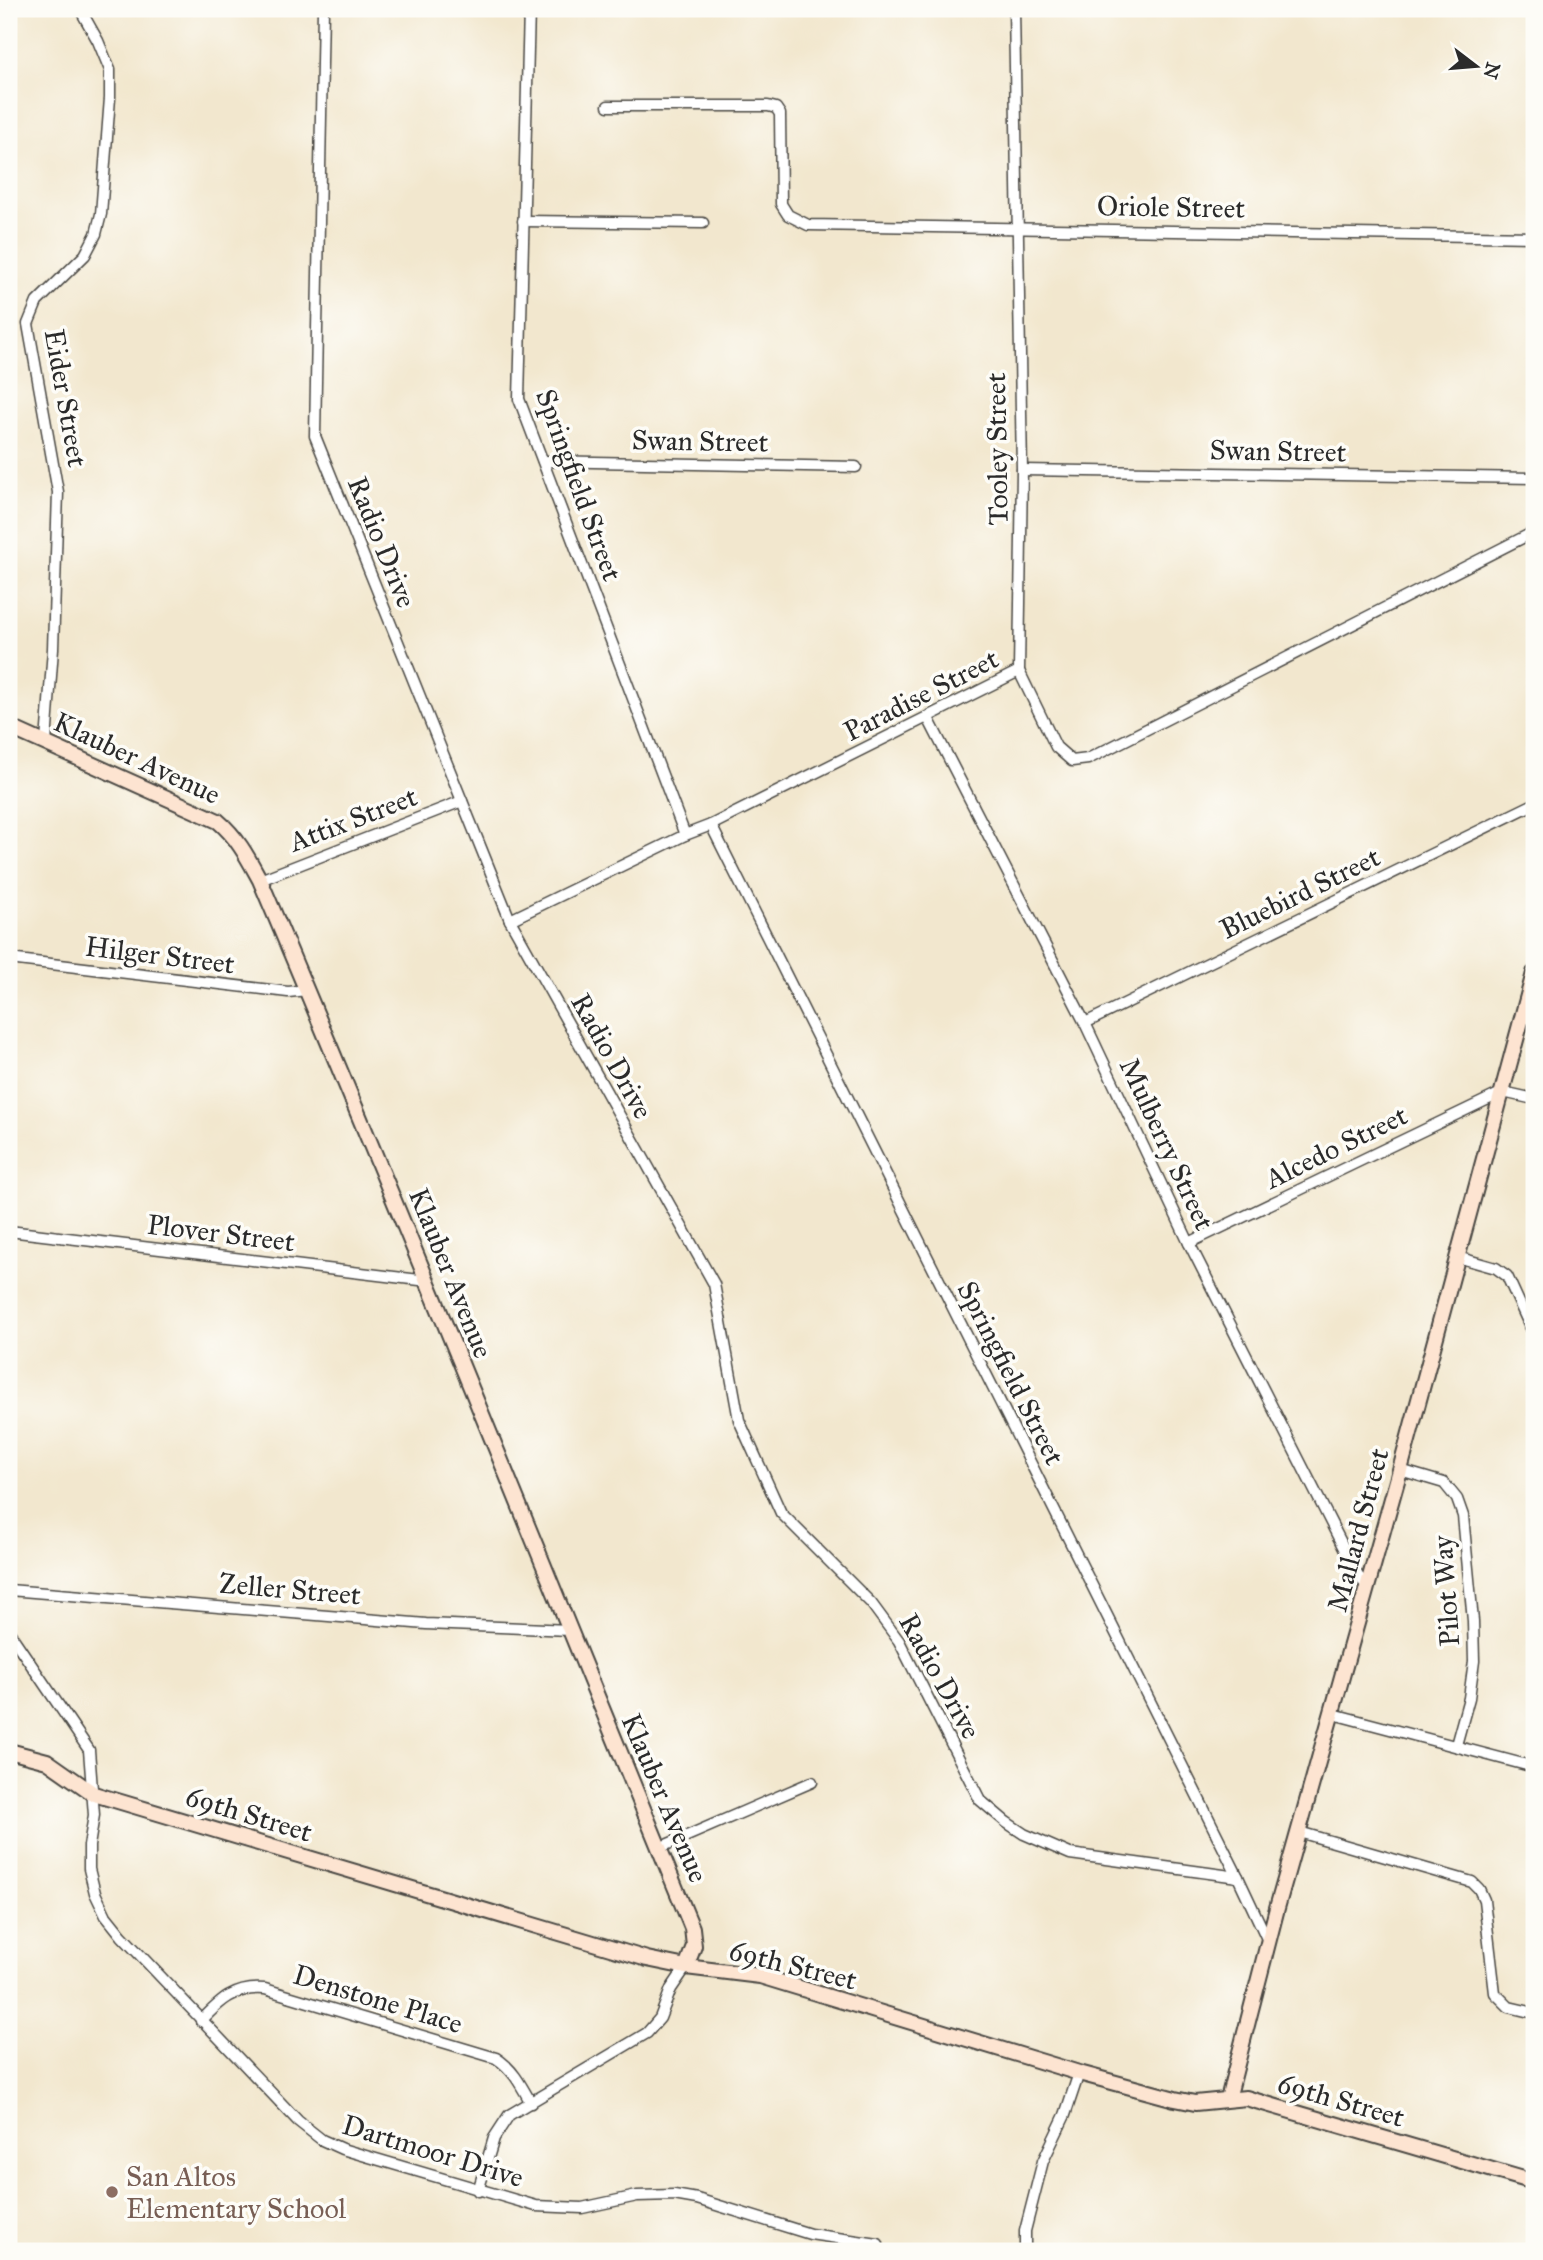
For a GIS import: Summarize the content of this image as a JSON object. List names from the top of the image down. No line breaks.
{"streets":{"street":["Oriole Street","Eider Street","Swan Street","Tooley Street","Springfield Street","Radio Drive","Paradise Street","Klauber Avenue","Attix Street","Bluebird Street","Hilger Street","Mulberry Street","Alcedo Street","Plover Street","Mallard Street","Zeller Street","Pilot Way","69th Street","Denstone Place","Dartmoor Drive"]},"crossings":[["Oriole Street","Tooley Street"],["Eider Street","Klauber Avenue"],["Swan Street","Tooley Street"],["Swan Street","Springfield Street"],["Tooley Street","Paradise Street"],["Springfield Street","Radio Drive"],["Springfield Street","Paradise Street"],["Springfield Street","Mallard Street"],["Radio Drive","Paradise Street"],["Radio Drive","Attix Street"],["Paradise Street","Mulberry Street"],["Klauber Avenue","Attix Street"],["Klauber Avenue","Hilger Street"],["Klauber Avenue","Plover Street"],["Klauber Avenue","Zeller Street"],["Klauber Avenue","69th Street"],["Bluebird Street","Mulberry Street"],["Mulberry Street","Alcedo Street"],["Mulberry Street","Mallard Street"],["Alcedo Street","Mallard Street"],["Mallard Street","Pilot Way"],["Mallard Street","69th Street"],["69th Street","Dartmoor Drive"],["Denstone Place","Dartmoor Drive"]],"places":["San Altos Elementary School"],"north":"right"}
